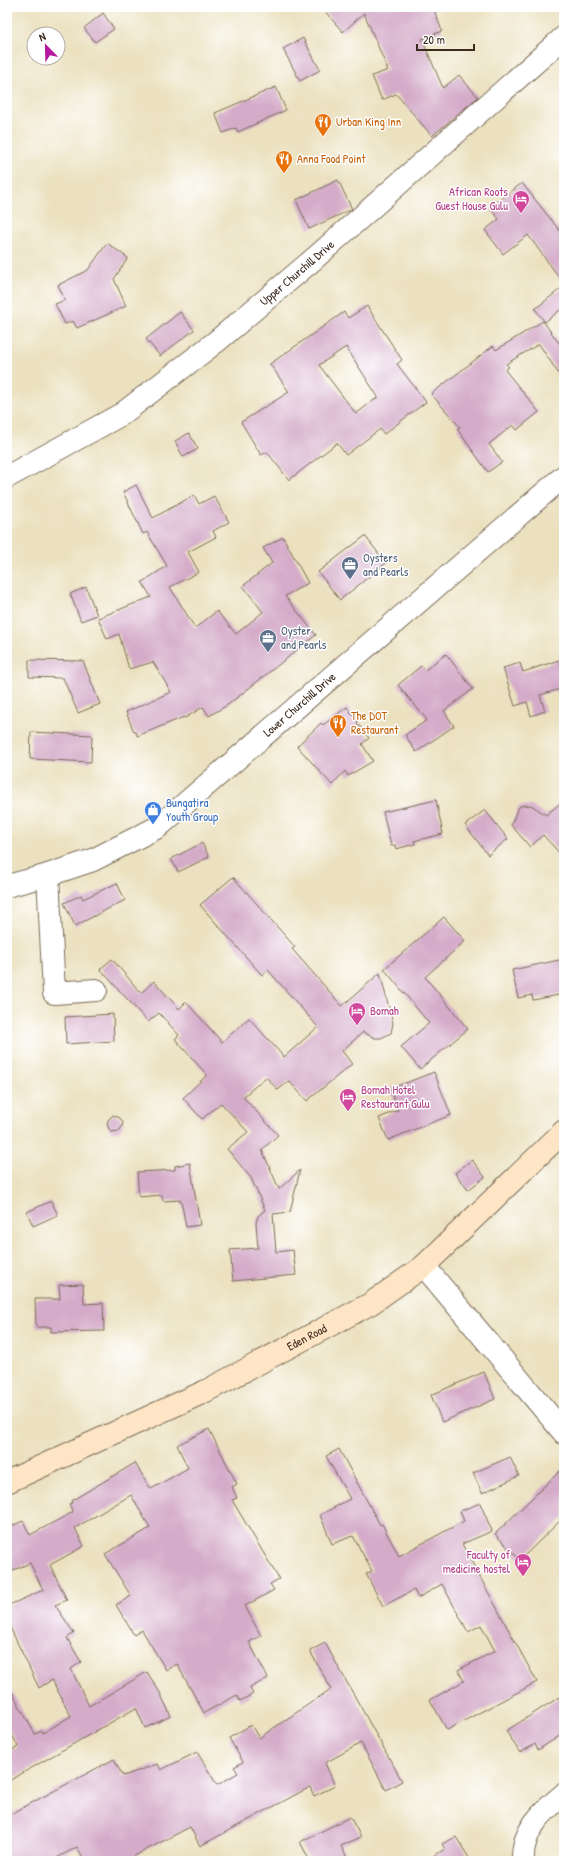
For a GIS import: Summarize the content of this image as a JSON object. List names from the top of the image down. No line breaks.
{"streets":{"street":["Upper Churchill Drive","Lower Churchill Drive","Eden Road"]},"places":{"restaurant":["Urban King Inn","Anna Food Point","The DOT Restaurant"],"hotel":["African Roots Guest House Gulu","Bomah","Bomah Hotel Restaurant Gulu","Faculty of medicine hostel"],"office":["Oysters and Pearls","Oyster and Pearls"],"shop":["Bungatira Youth Group"]},"scale_bar":"20 m","north":"top left"}
